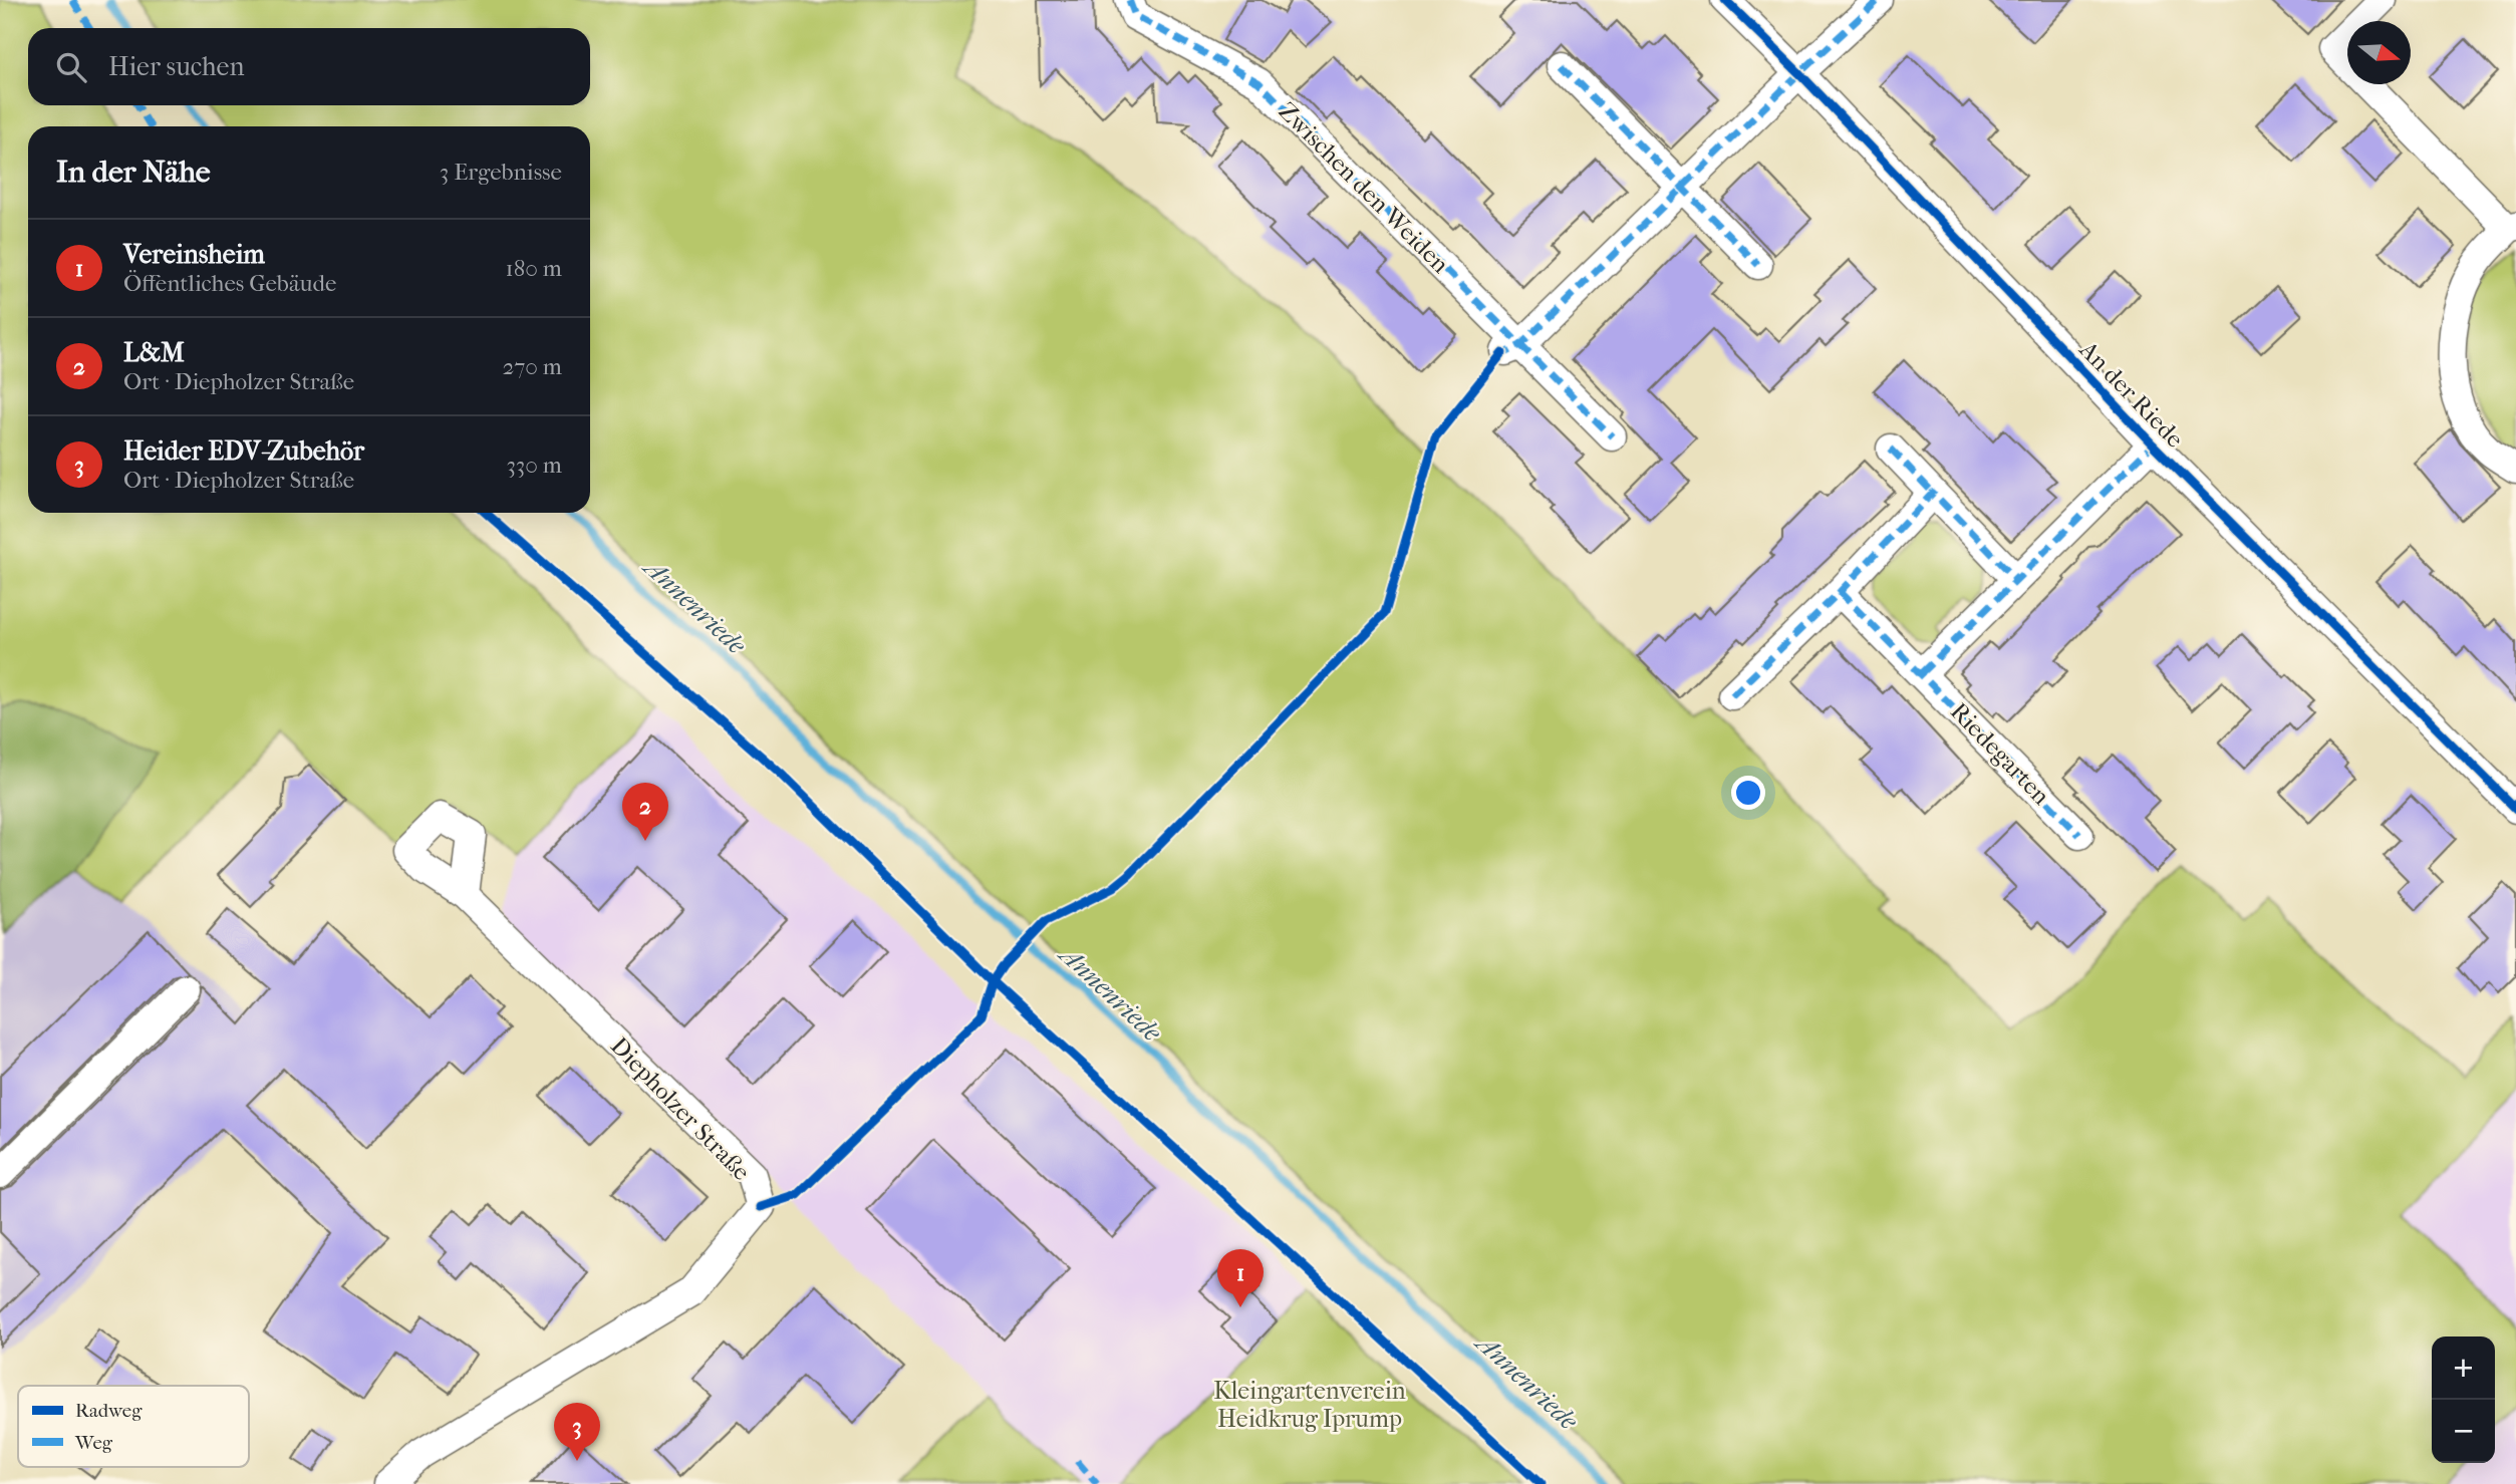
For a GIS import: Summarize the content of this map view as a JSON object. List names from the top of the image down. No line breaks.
{"streets":{"street":["Zwischen den Weiden","An der Riede","Riedegarten","Diepholzer Straße"]},"water":["Annenriede"],"parks":["Kleingartenverein Heidkrug Iprump"],"legend":["Radweg","Weg"],"north":"right","page":{"search":"Hier suchen","heading":["In der Nähe","3 Ergebnisse"],"list":[{"mark":"1","name":"Vereinsheim","note":"Öffentliches Gebäude","value":"180 m"},{"mark":"2","name":"L&M","note":"Ort · Diepholzer Straße","value":"270 m"},{"mark":"3","name":"Heider EDV-Zubehör","note":"Ort · Diepholzer Straße","value":"330 m"}],"pins":["2","1","3"],"map_buttons":["+","−"]}}
